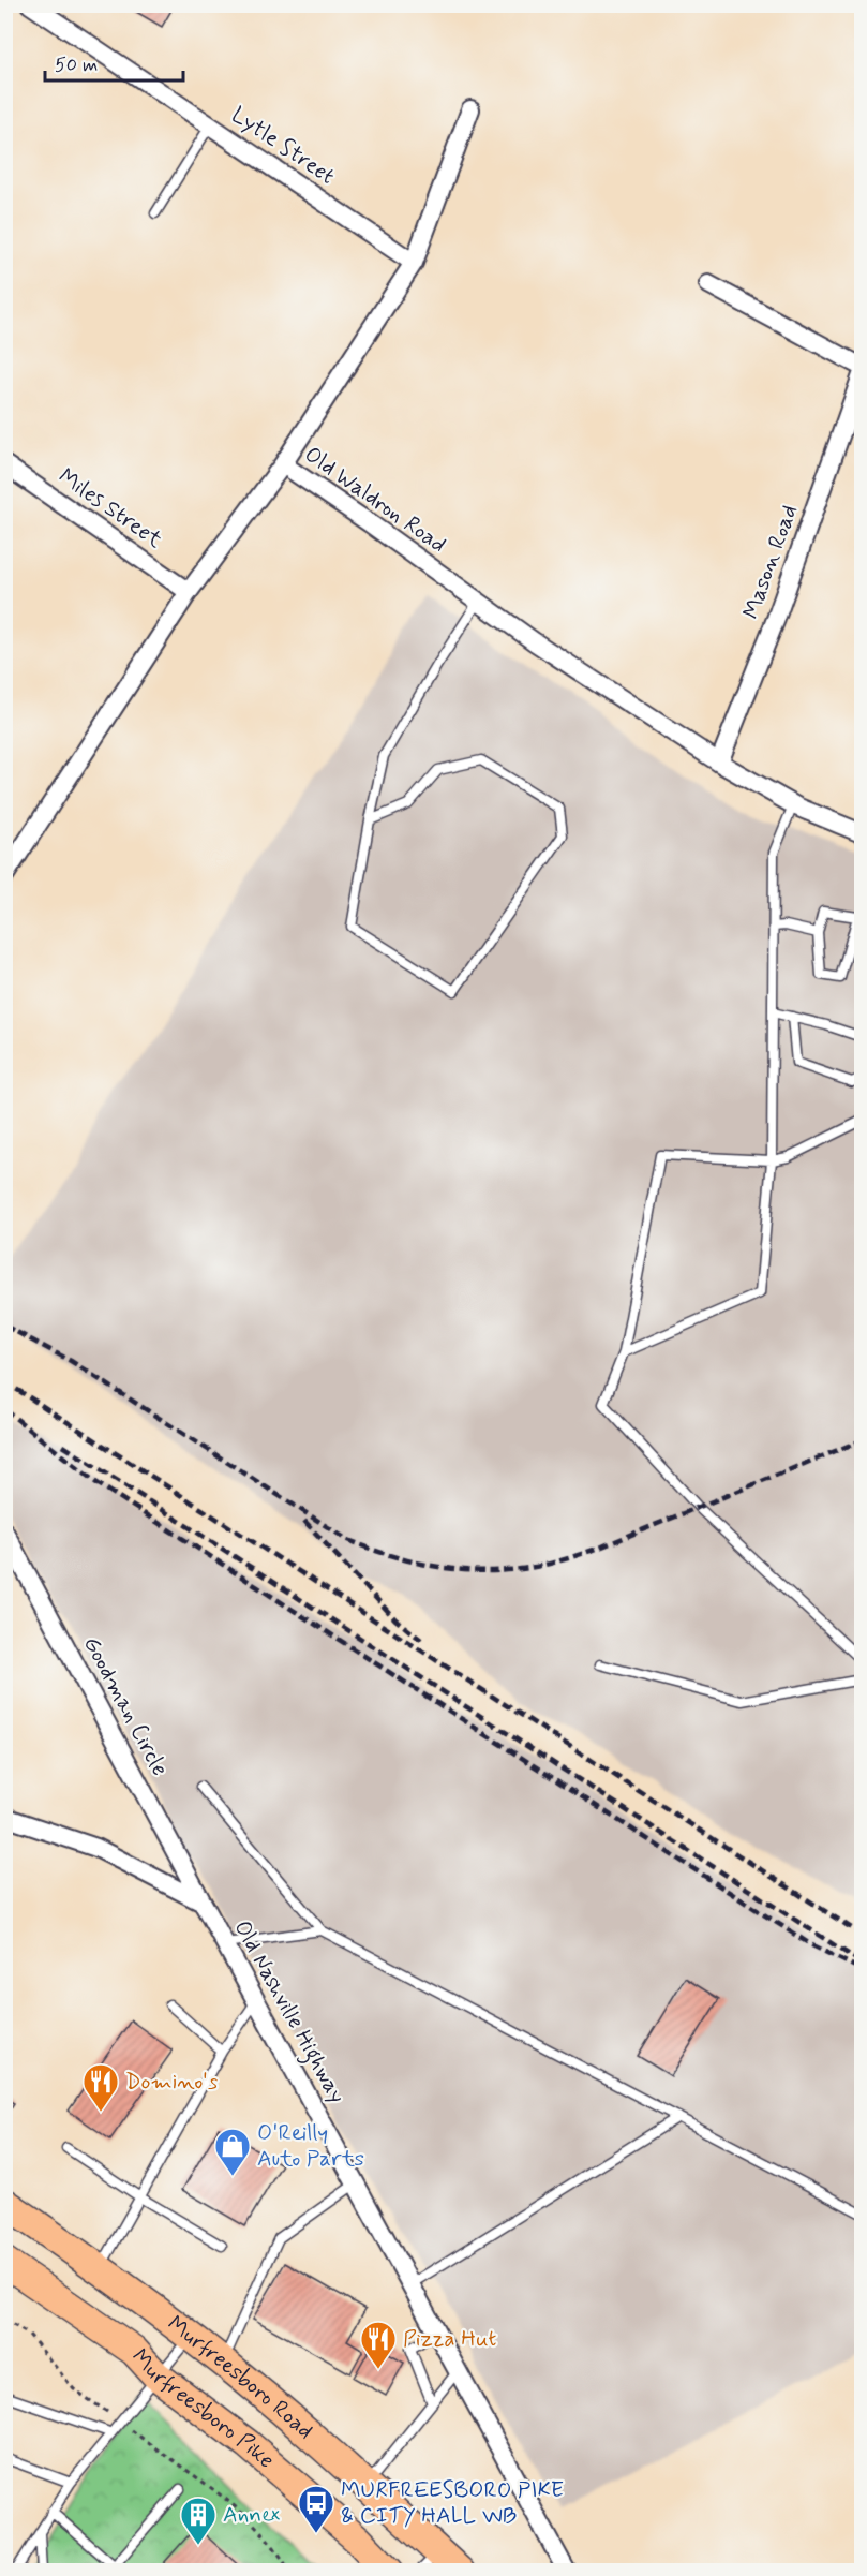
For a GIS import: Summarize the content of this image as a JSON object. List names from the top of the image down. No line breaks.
{"streets":{"main road":["Murfreesboro Road","Murfreesboro Pike"],"street":["Lytle Street","Old Waldron Road","Miles Street","Mason Road","Goodman Circle","Old Nashville Highway"]},"crossings":[["Old Waldron Road","Miles Street"],["Old Waldron Road","Mason Road"],["Goodman Circle","Old Nashville Highway"]],"places":{"restaurant":["Domino's","Pizza Hut"],"shop":["O'Reilly Auto Parts"],"bus stop":["MURFREESBORO PIKE & CITY HALL WB"],"building":["Annex"]},"scale_bar":"50 m"}
